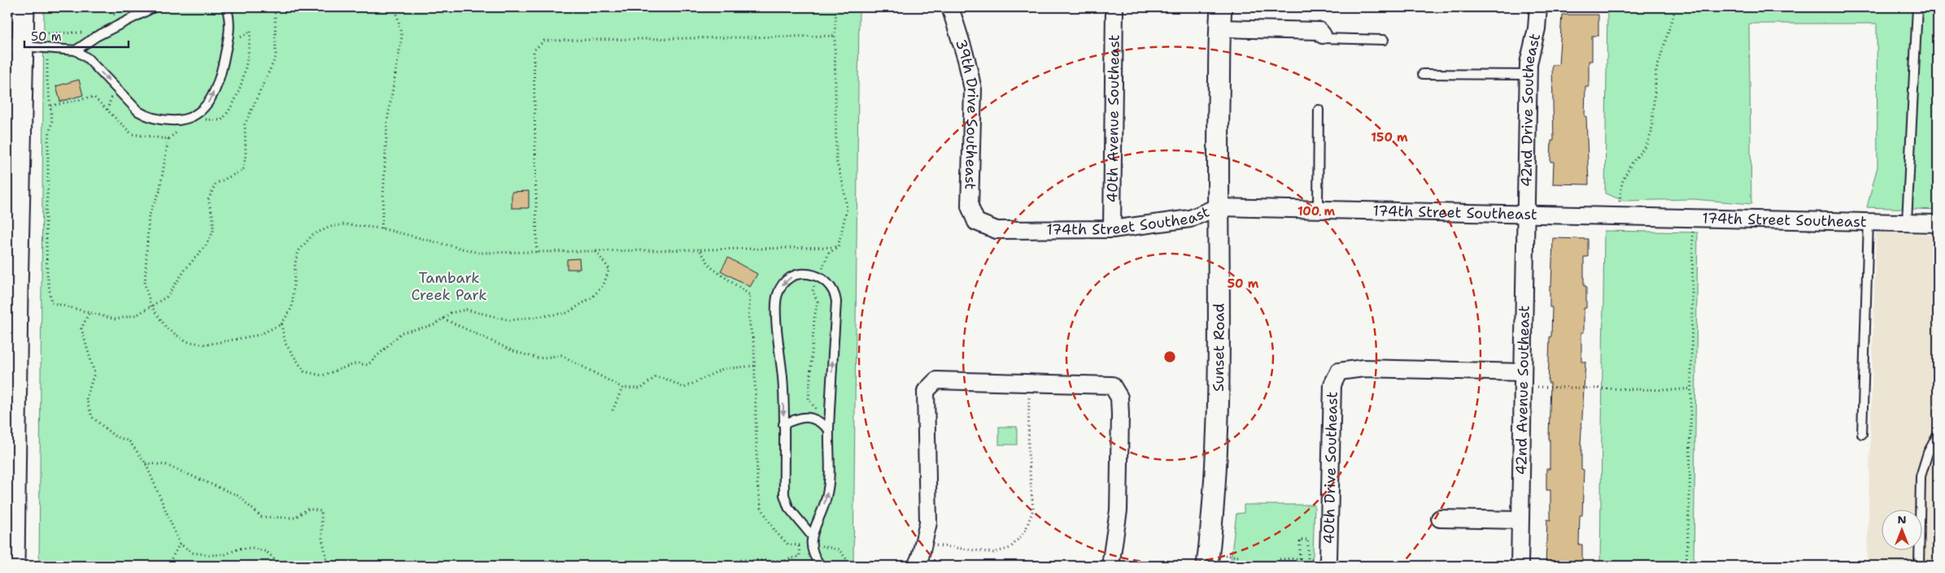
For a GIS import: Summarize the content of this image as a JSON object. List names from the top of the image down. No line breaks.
{"streets":{"street":["42nd Drive Southeast","39th Drive Southeast","40th Avenue Southeast","174th Street Southeast","Sunset Road","42nd Avenue Southeast","40th Drive Southeast"]},"crossings":[["42nd Drive Southeast","174th Street Southeast"],["42nd Drive Southeast","42nd Avenue Southeast"],["39th Drive Southeast","174th Street Southeast"],["40th Avenue Southeast","174th Street Southeast"],["174th Street Southeast","Sunset Road"],["174th Street Southeast","42nd Avenue Southeast"],["42nd Avenue Southeast","40th Drive Southeast"]],"parks":["Tambark Creek Park"],"scale_bar":"50 m","north":"top","rings":["150 m","100 m","50 m"]}
